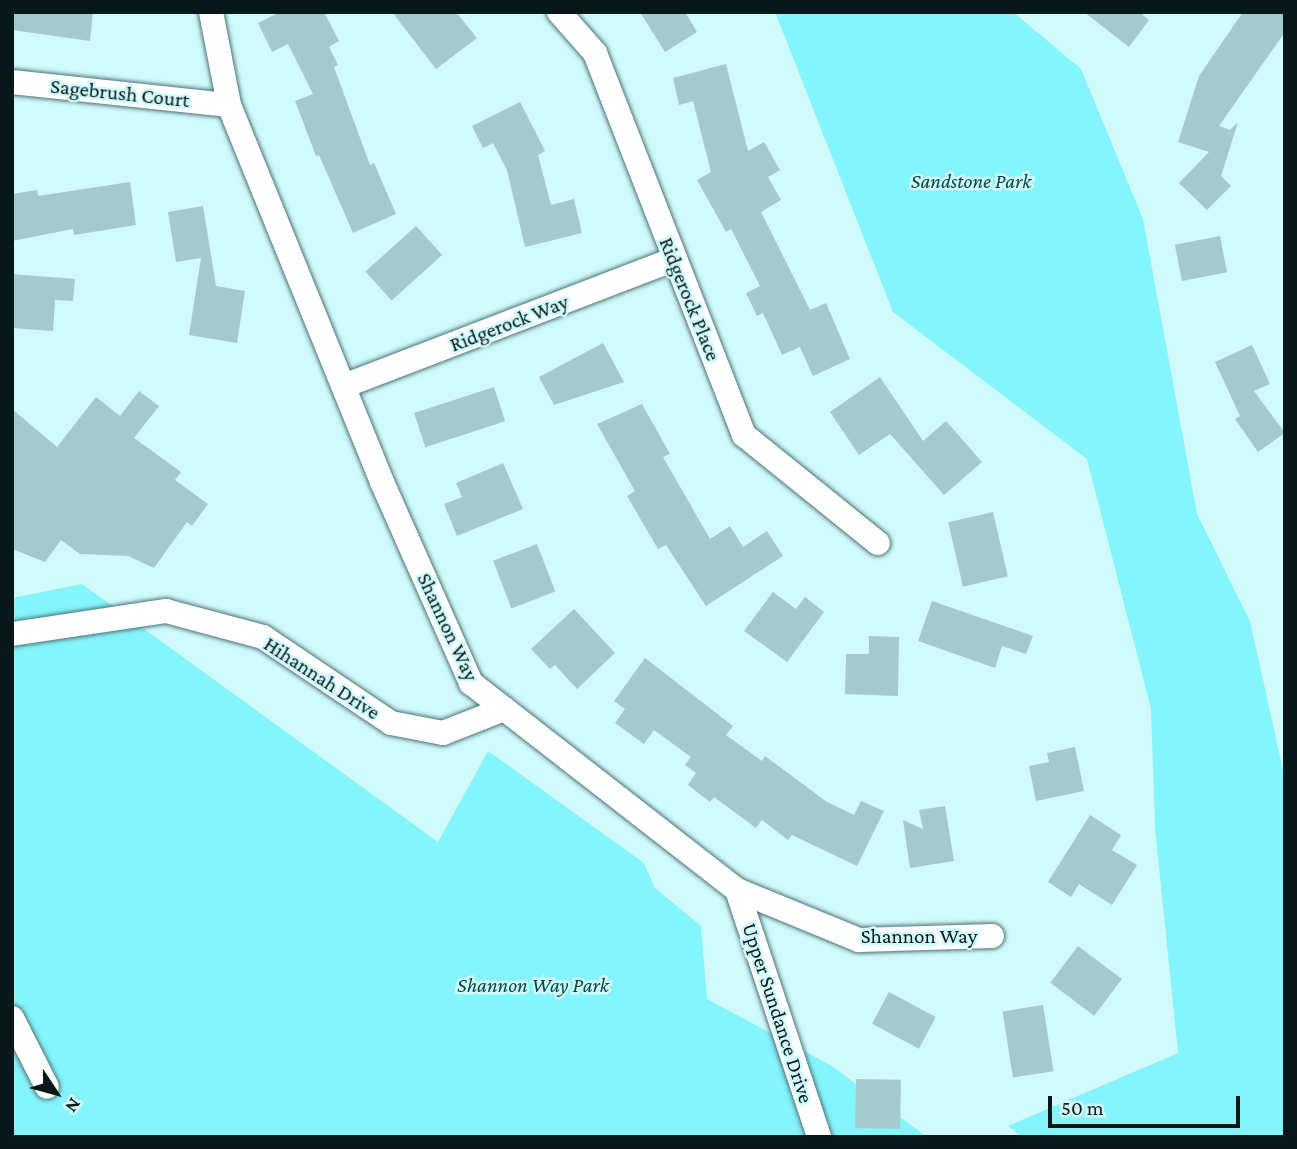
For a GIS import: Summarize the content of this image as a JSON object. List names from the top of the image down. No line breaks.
{"streets":{"street":["Sagebrush Court","Ridgerock Place","Ridgerock Way","Shannon Way","Hihannah Drive","Upper Sundance Drive"]},"crossings":[["Sagebrush Court","Shannon Way"],["Ridgerock Place","Ridgerock Way"],["Ridgerock Way","Shannon Way"],["Shannon Way","Hihannah Drive"],["Shannon Way","Upper Sundance Drive"]],"parks":["Sandstone Park","Shannon Way Park"],"scale_bar":"50 m","north":"bottom right"}
